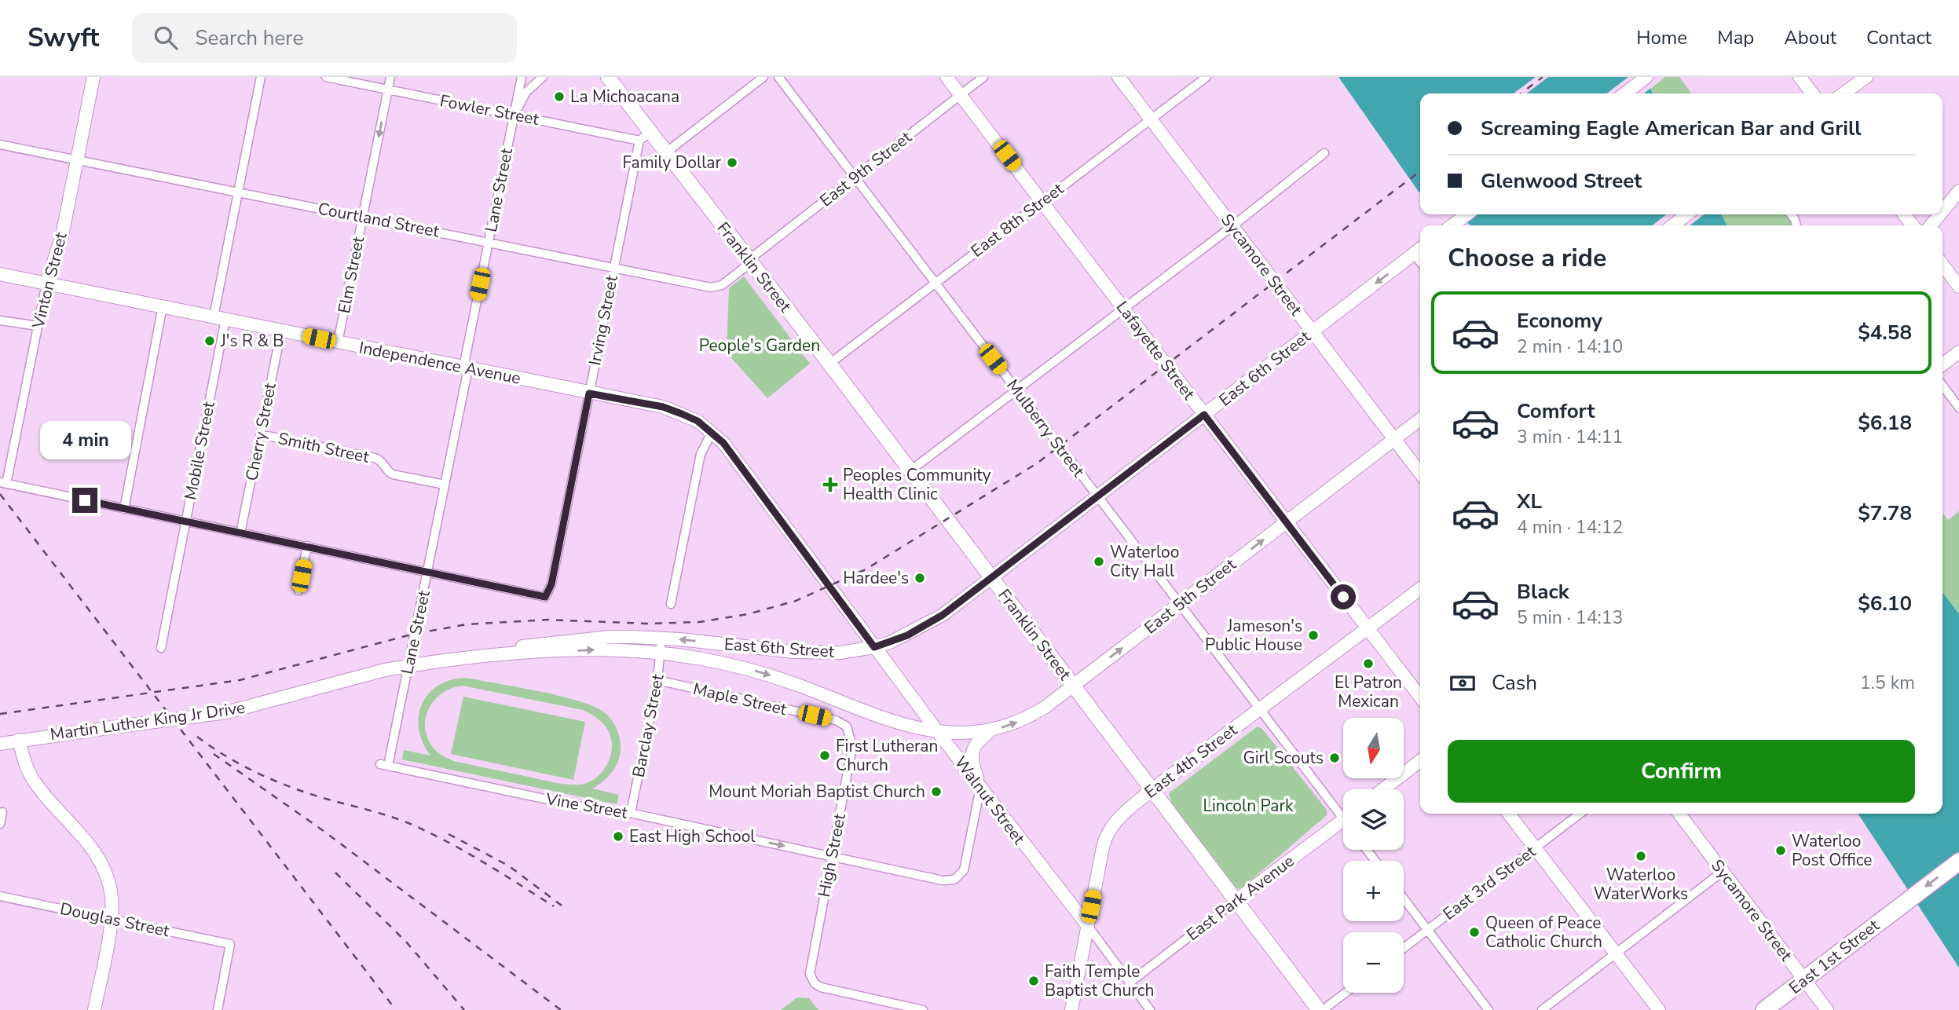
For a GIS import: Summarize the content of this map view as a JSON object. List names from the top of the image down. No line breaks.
{"streets":{"highway":["East 1st Street"],"main road":["Sycamore Street","Franklin Street","Vinton Street","Lafayette Street","Independence Avenue","East 6th Street","East 5th Street","Martin Luther King Jr Drive","East 4th Street","Walnut Street","East Park Avenue"],"street":["Fowler Street","East 9th Street","Lane Street","Courtland Street","East 8th Street","Elm Street","Irving Street","Mulberry Street","Cherry Street","Smith Street","Mobile Street","Maple Street","Barclay Street","Vine Street","High Street","East 3rd Street","Douglas Street"]},"crossings":[["Fowler Street","Lane Street"],["Fowler Street","Franklin Street"],["Fowler Street","Elm Street"],["Fowler Street","Irving Street"],["East 9th Street","Courtland Street"],["East 9th Street","Franklin Street"],["East 9th Street","Lafayette Street"],["East 9th Street","Mulberry Street"],["Lane Street","Courtland Street"],["Lane Street","Irving Street"],["Lane Street","Independence Avenue"],["Lane Street","Smith Street"],["Lane Street","Vine Street"],["Courtland Street","Franklin Street"],["Courtland Street","Elm Street"],["Courtland Street","Vinton Street"],["Courtland Street","Irving Street"],["Courtland Street","Mobile Street"],["East 8th Street","Sycamore Street"],["East 8th Street","Franklin Street"],["East 8th Street","Lafayette Street"],["East 8th Street","Mulberry Street"],["Sycamore Street","East 6th Street"],["Sycamore Street","East 5th Street"],["Sycamore Street","East 1st Street"],["Franklin Street","Irving Street"],["Franklin Street","East 6th Street"],["Franklin Street","East 5th Street"],["Franklin Street","East 4th Street"],["Franklin Street","East Park Avenue"],["Elm Street","Independence Avenue"],["Vinton Street","Independence Avenue"],["Irving Street","Independence Avenue"],["Lafayette Street","East 6th Street"],["Lafayette Street","East 5th Street"],["Lafayette Street","East 4th Street"],["Independence Avenue","Cherry Street"],["Independence Avenue","Mobile Street"],["Independence Avenue","Walnut Street"],["East 6th Street","Mulberry Street"],["East 6th Street","Martin Luther King Jr Drive"],["East 6th Street","Barclay Street"],["East 6th Street","Walnut Street"],["Mulberry Street","East 5th Street"],["Mulberry Street","East 4th Street"],["Cherry Street","Smith Street"],["East 5th Street","Martin Luther King Jr Drive"],["East 5th Street","Walnut Street"],["Maple Street","Barclay Street"],["Maple Street","High Street"],["Martin Luther King Jr Drive","Barclay Street"],["Martin Luther King Jr Drive","Walnut Street"],["Barclay Street","Vine Street"],["East 4th Street","Walnut Street"],["Walnut Street","Vine Street"],["Walnut Street","East Park Avenue"],["Vine Street","High Street"]],"one_way":["Elm Street","East 6th Street","East 5th Street","East 1st Street"],"parks":["People's Garden","Lincoln Park"],"places":{"other":["La Michoacana","Family Dollar","J's R & B","Waterloo City Hall","Hardee's","Jameson's Public House","El Patron Mexican","First Lutheran Church","Girl Scouts","Mount Moriah Baptist Church","East High School","Waterloo Post Office","Waterloo WaterWorks","Queen of Peace Catholic Church","Faith Temple Baptist Church"],"health":["Peoples Community Health Clinic"]},"north":"bottom","page":{"header":"Swyft","search":"Search here","nav":["Home","Map","About","Contact"],"banner":["Screaming Eagle American Bar and Grill","Glenwood Street"],"heading":"Choose a ride","list":[{"name":"Economy","note":"2 min · 14:10","value":"$4.58"},{"name":"Comfort","note":"3 min · 14:11","value":"$6.18"},{"name":"XL","note":"4 min · 14:12","value":"$7.78"},{"name":"Black","note":"5 min · 14:13","value":"$6.10"}],"bubble":"4 min","pay":["Cash","1.5 km"],"map_buttons":["+","−"],"buttons":"Confirm"}}
